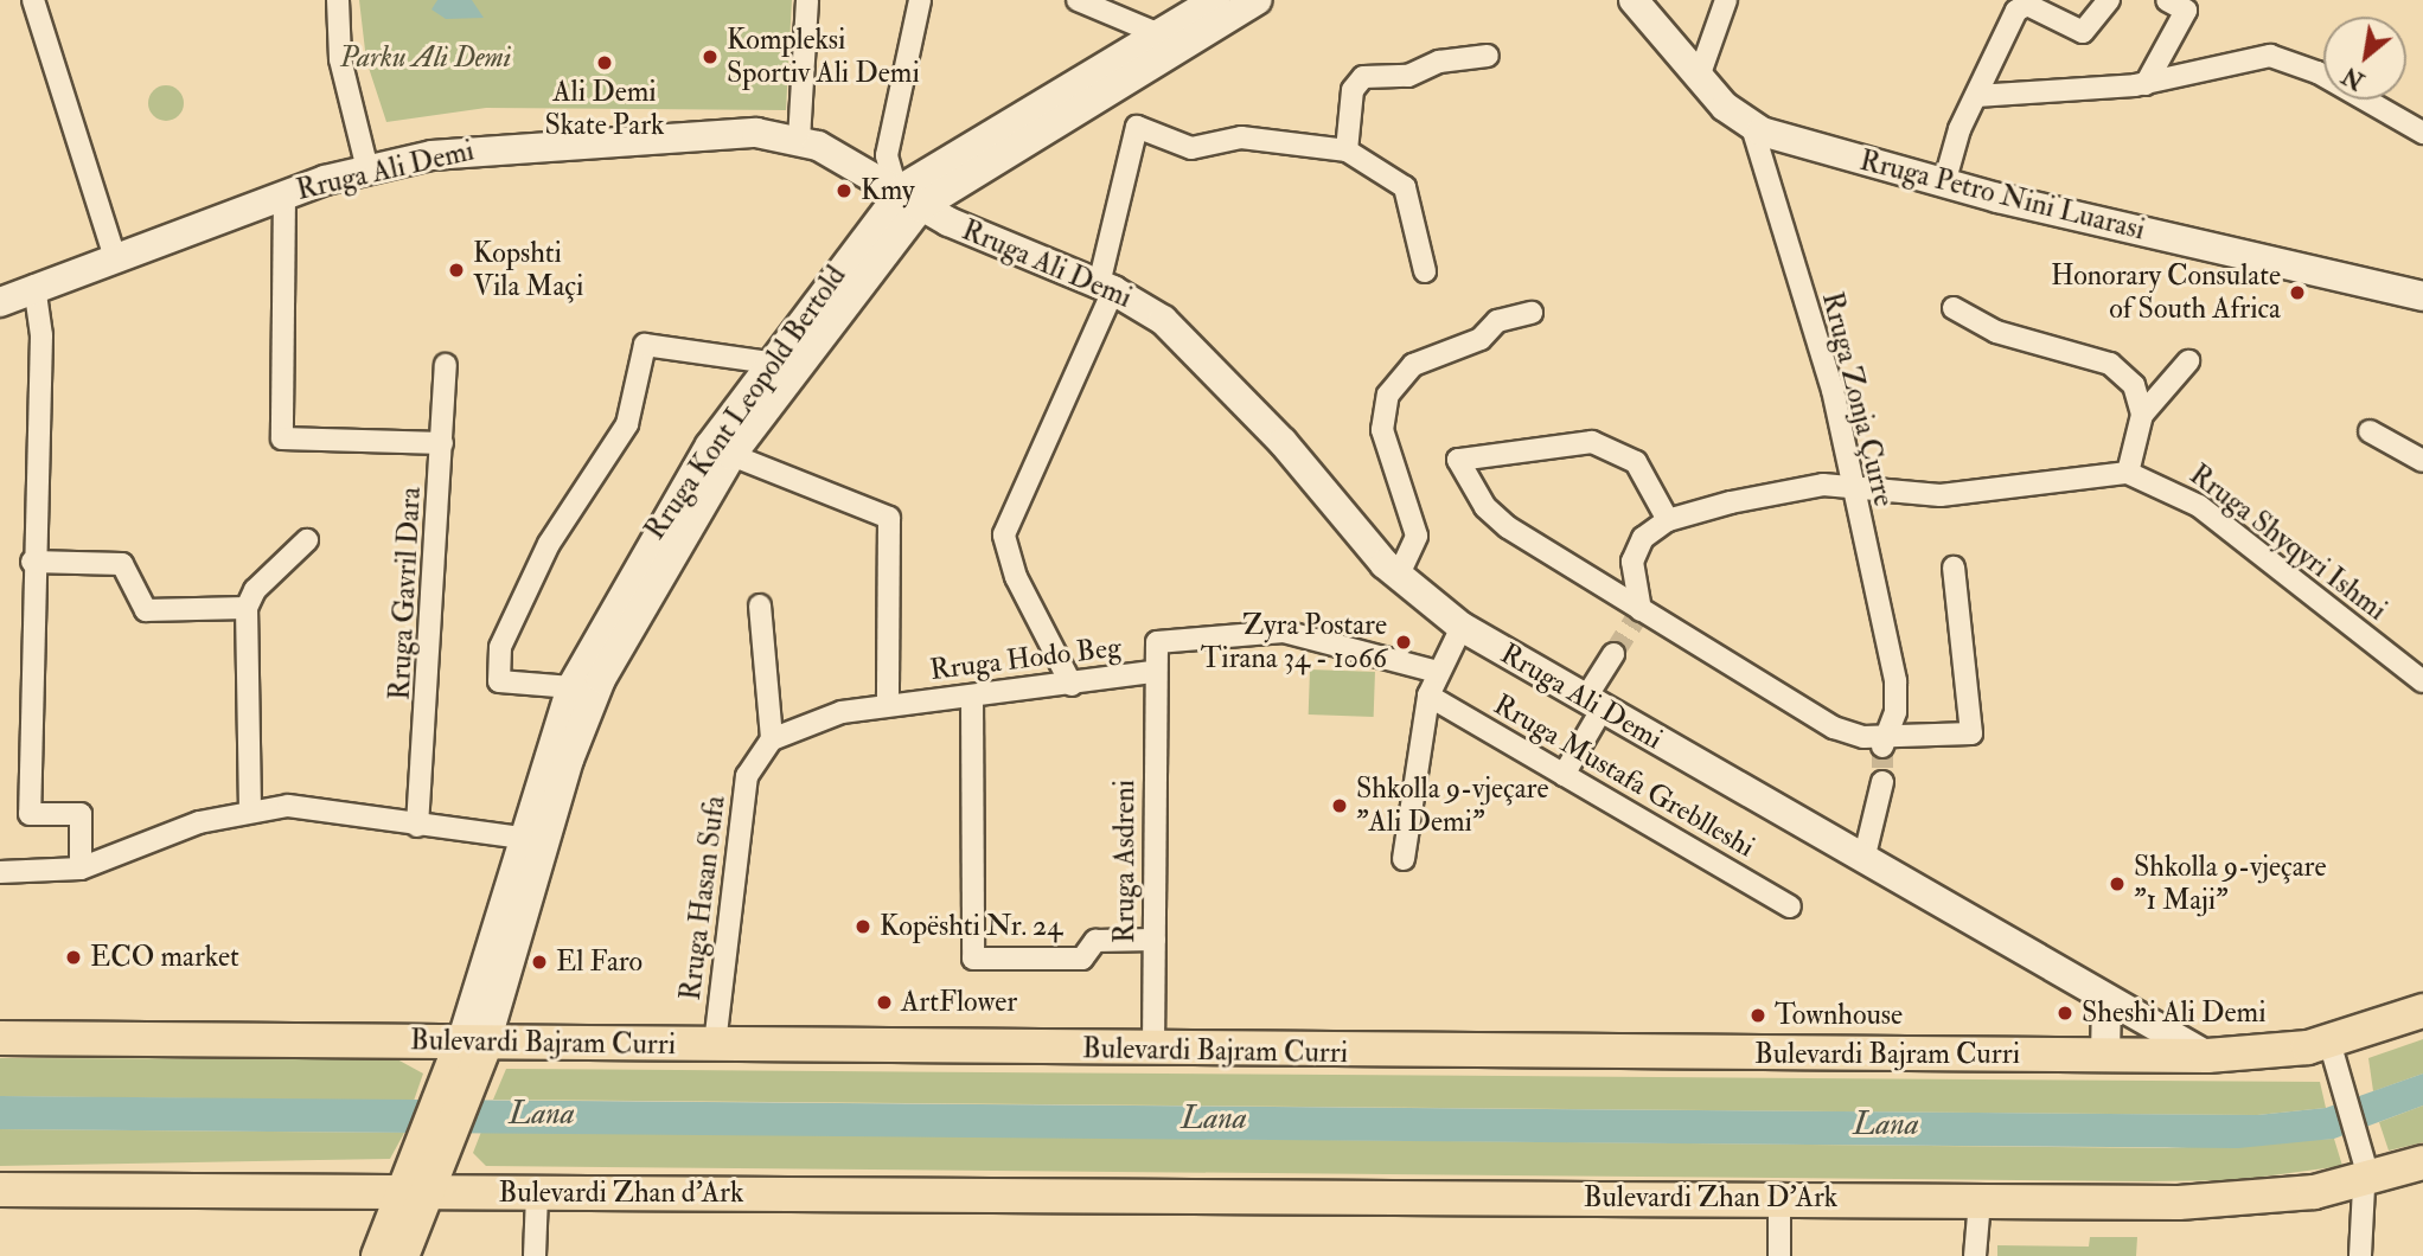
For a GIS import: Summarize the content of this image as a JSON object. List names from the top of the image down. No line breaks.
{"streets":{"main road":["Rruga Ali Demi","Rruga Petro Nini Luarasi","Rruga Kont Leopold Bertold","Bulevardi Bajram Curri","Bulevardi Zhan d'Ark","Bulevardi Zhan D'Ark"],"street":["Rruga Zonja Çurre","Rruga Shyqyri Ishmi","Rruga Gavril Dara","Rruga Hodo Beg","Rruga Mustafa Greblleshi","Rruga Asdreni","Rruga Hasan Sufa"]},"crossings":[["Rruga Ali Demi","Rruga Kont Leopold Bertold"],["Rruga Ali Demi","Bulevardi Bajram Curri"],["Rruga Petro Nini Luarasi","Rruga Zonja Çurre"],["Rruga Kont Leopold Bertold","Bulevardi Bajram Curri"],["Rruga Hodo Beg","Rruga Asdreni"],["Rruga Hodo Beg","Rruga Hasan Sufa"],["Rruga Asdreni","Bulevardi Bajram Curri"],["Rruga Hasan Sufa","Bulevardi Bajram Curri"],["Bulevardi Zhan d'Ark","Bulevardi Zhan D'Ark"]],"water":["Lana"],"parks":["Parku Ali Demi"],"places":["Kompleksi Sportiv Ali Demi","Ali Demi Skate Park","Kmy","Kopshti Vila Maçi","Honorary Consulate of South Africa","Zyra Postare Tirana 34 - 1066","Shkolla 9-vjeçare \"Ali Demi\"","Shkolla 9-vjeçare \"1 Maji\"","Kopështi Nr. 24","ECO market","El Faro","ArtFlower","Sheshi Ali Demi","Townhouse"],"north":"bottom left"}
